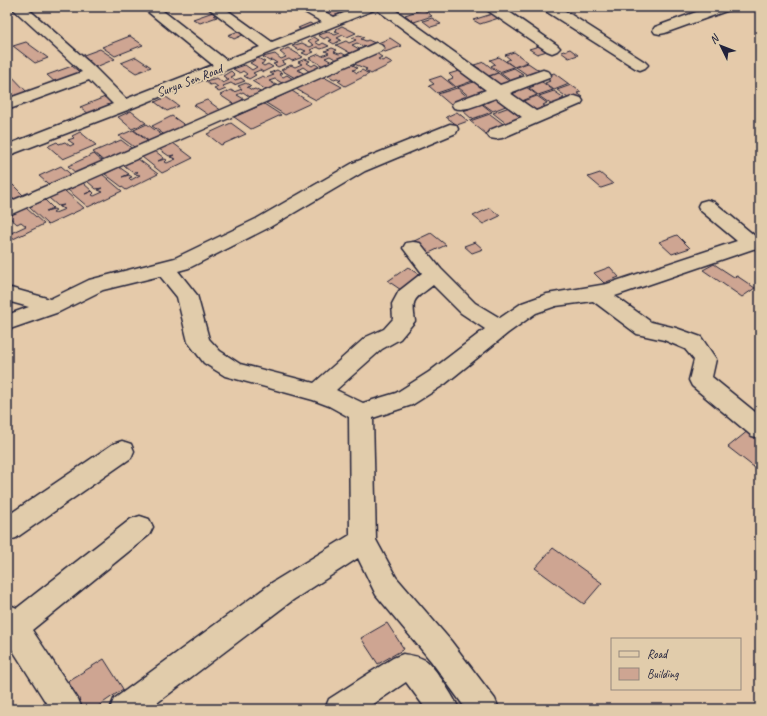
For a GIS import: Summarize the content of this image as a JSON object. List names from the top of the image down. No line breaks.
{"streets":{"street":["Surya Sen Road"]},"legend":["Road","Building"],"north":"top left"}
